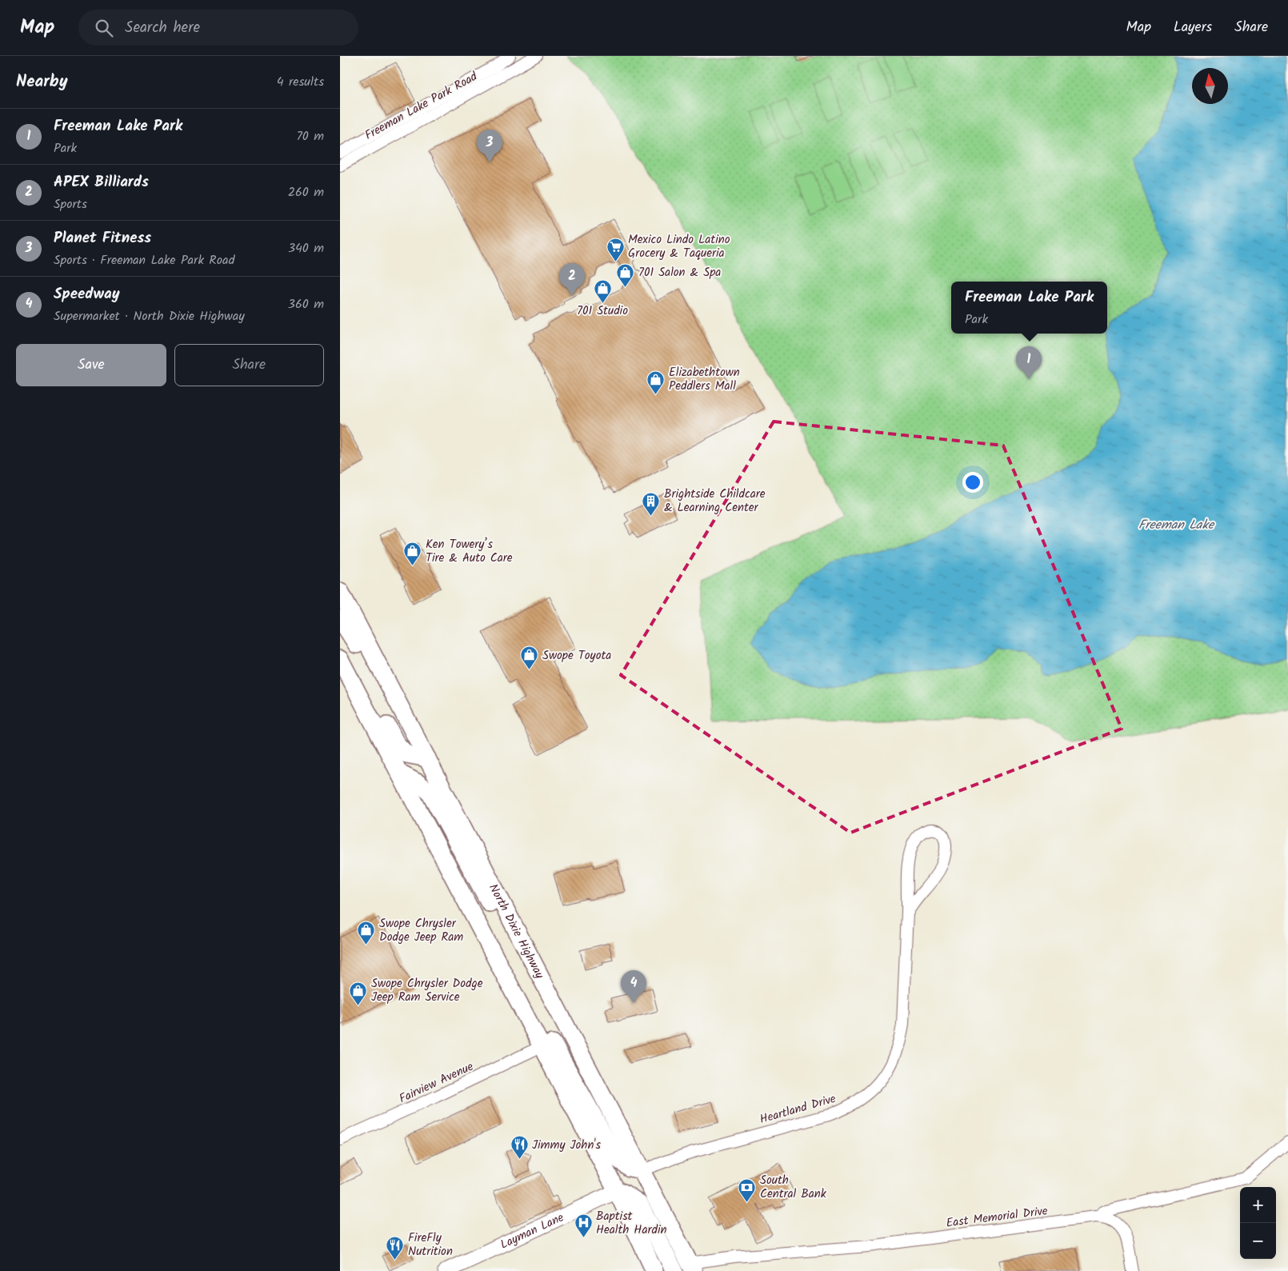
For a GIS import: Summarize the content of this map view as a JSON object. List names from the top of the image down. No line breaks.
{"streets":{"main road":["North Dixie Highway"],"street":["Freeman Lake Park Road","Fairview Avenue","Heartland Drive","East Memorial Drive","Layman Lane"]},"crossings":[["North Dixie Highway","Heartland Drive"],["North Dixie Highway","East Memorial Drive"]],"water":["Freeman Lake"],"places":{"supermarket":["Mexico Lindo Latino Grocery & Taqueria"],"shop":["701 Salon & Spa","701 Studio","Elizabethtown Peddlers Mall","Ken Towery’s Tire & Auto Care","Swope Toyota","Swope Chrysler Dodge Jeep Ram","Swope Chrysler Dodge Jeep Ram Service"],"building":["Brightside Childcare & Learning Center"],"restaurant":["Jimmy John's","FireFly Nutrition"],"bank":["South Central Bank"],"hospital":["Baptist Health Hardin"]},"north":"top","page":{"header":"Map","search":"Search here","nav":["Map","Layers","Share"],"heading":["Nearby","4 results"],"list":[{"mark":"1","name":"Freeman Lake Park","note":"Park","value":"70 m"},{"mark":"2","name":"APEX Billiards","note":"Sports","value":"260 m"},{"mark":"3","name":"Planet Fitness","note":"Sports · Freeman Lake Park Road","value":"340 m"},{"mark":"4","name":"Speedway","note":"Supermarket · North Dixie Highway","value":"360 m"}],"pins":["3","2","1","4"],"popup":["Freeman Lake Park","Park"],"buttons":["Save","Share"],"map_buttons":["+","−"]}}
